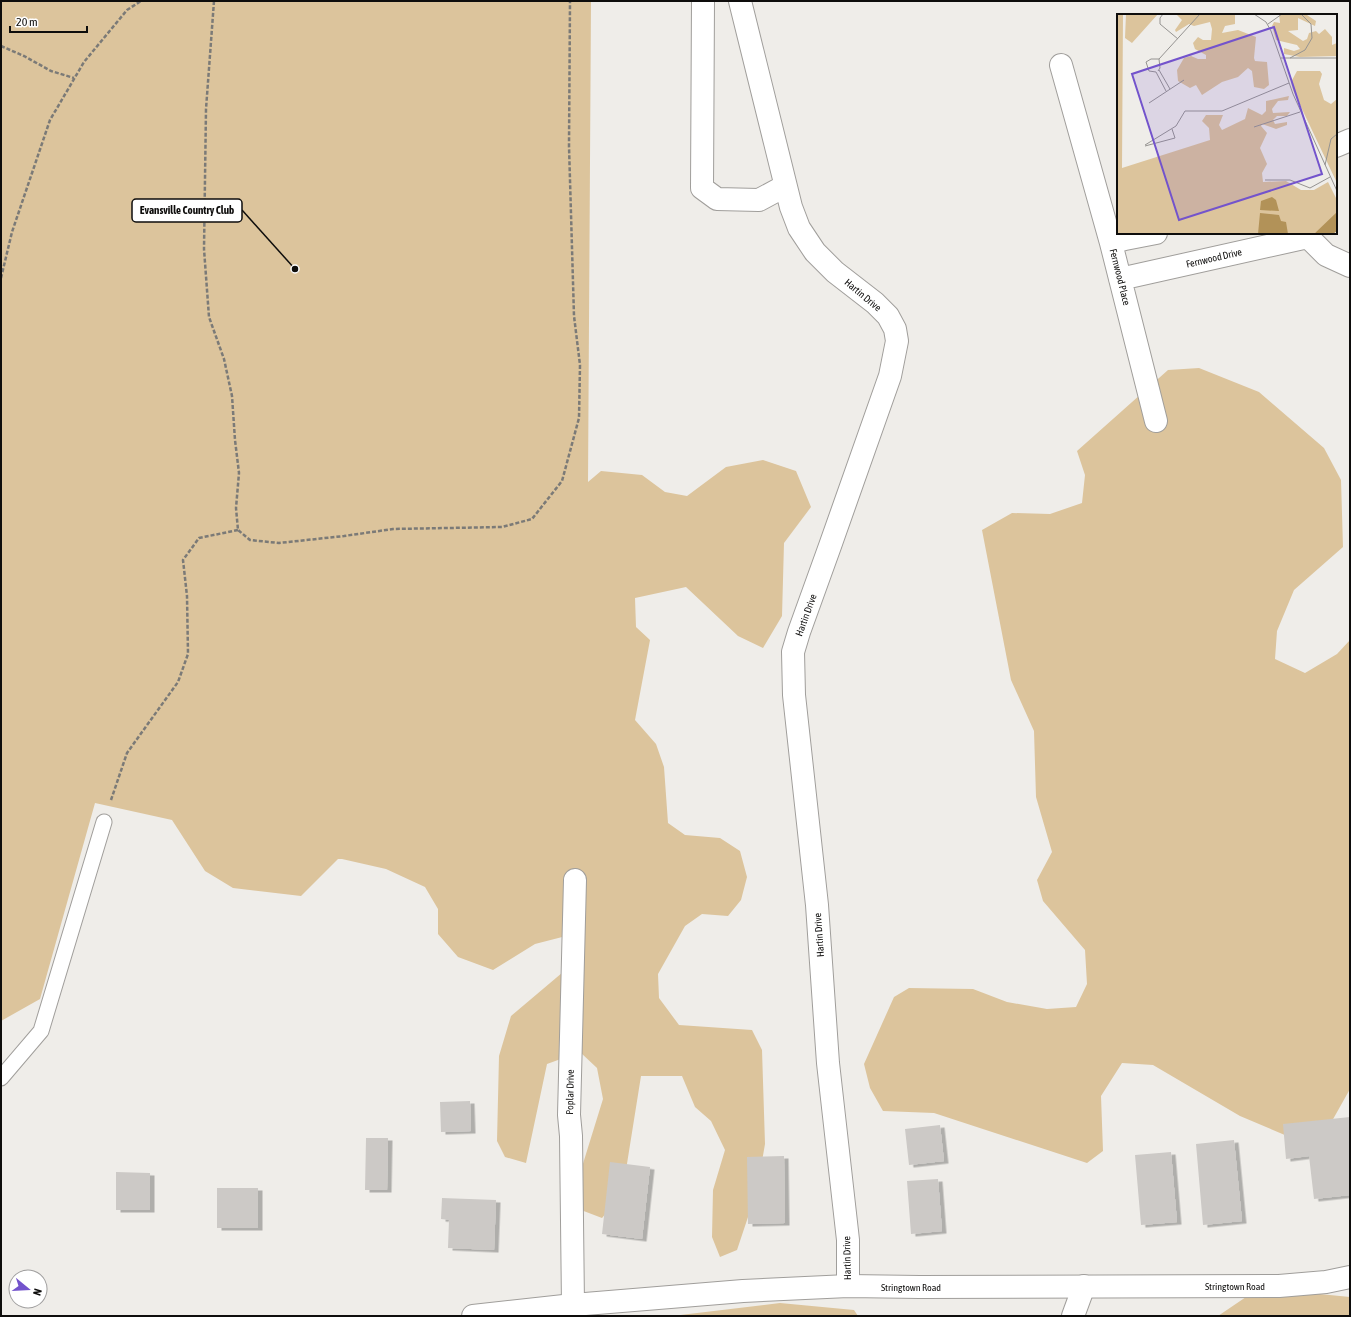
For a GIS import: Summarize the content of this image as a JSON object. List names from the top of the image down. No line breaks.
{"streets":{"street":["Fernwood Drive","Fernwood Place","Hartin Drive","Poplar Drive","Stringtown Road"]},"crossings":[["Fernwood Drive","Fernwood Place"],["Hartin Drive","Stringtown Road"],["Poplar Drive","Stringtown Road"]],"places":["Evansville Country Club"],"scale_bar":"20 m","north":"right"}
